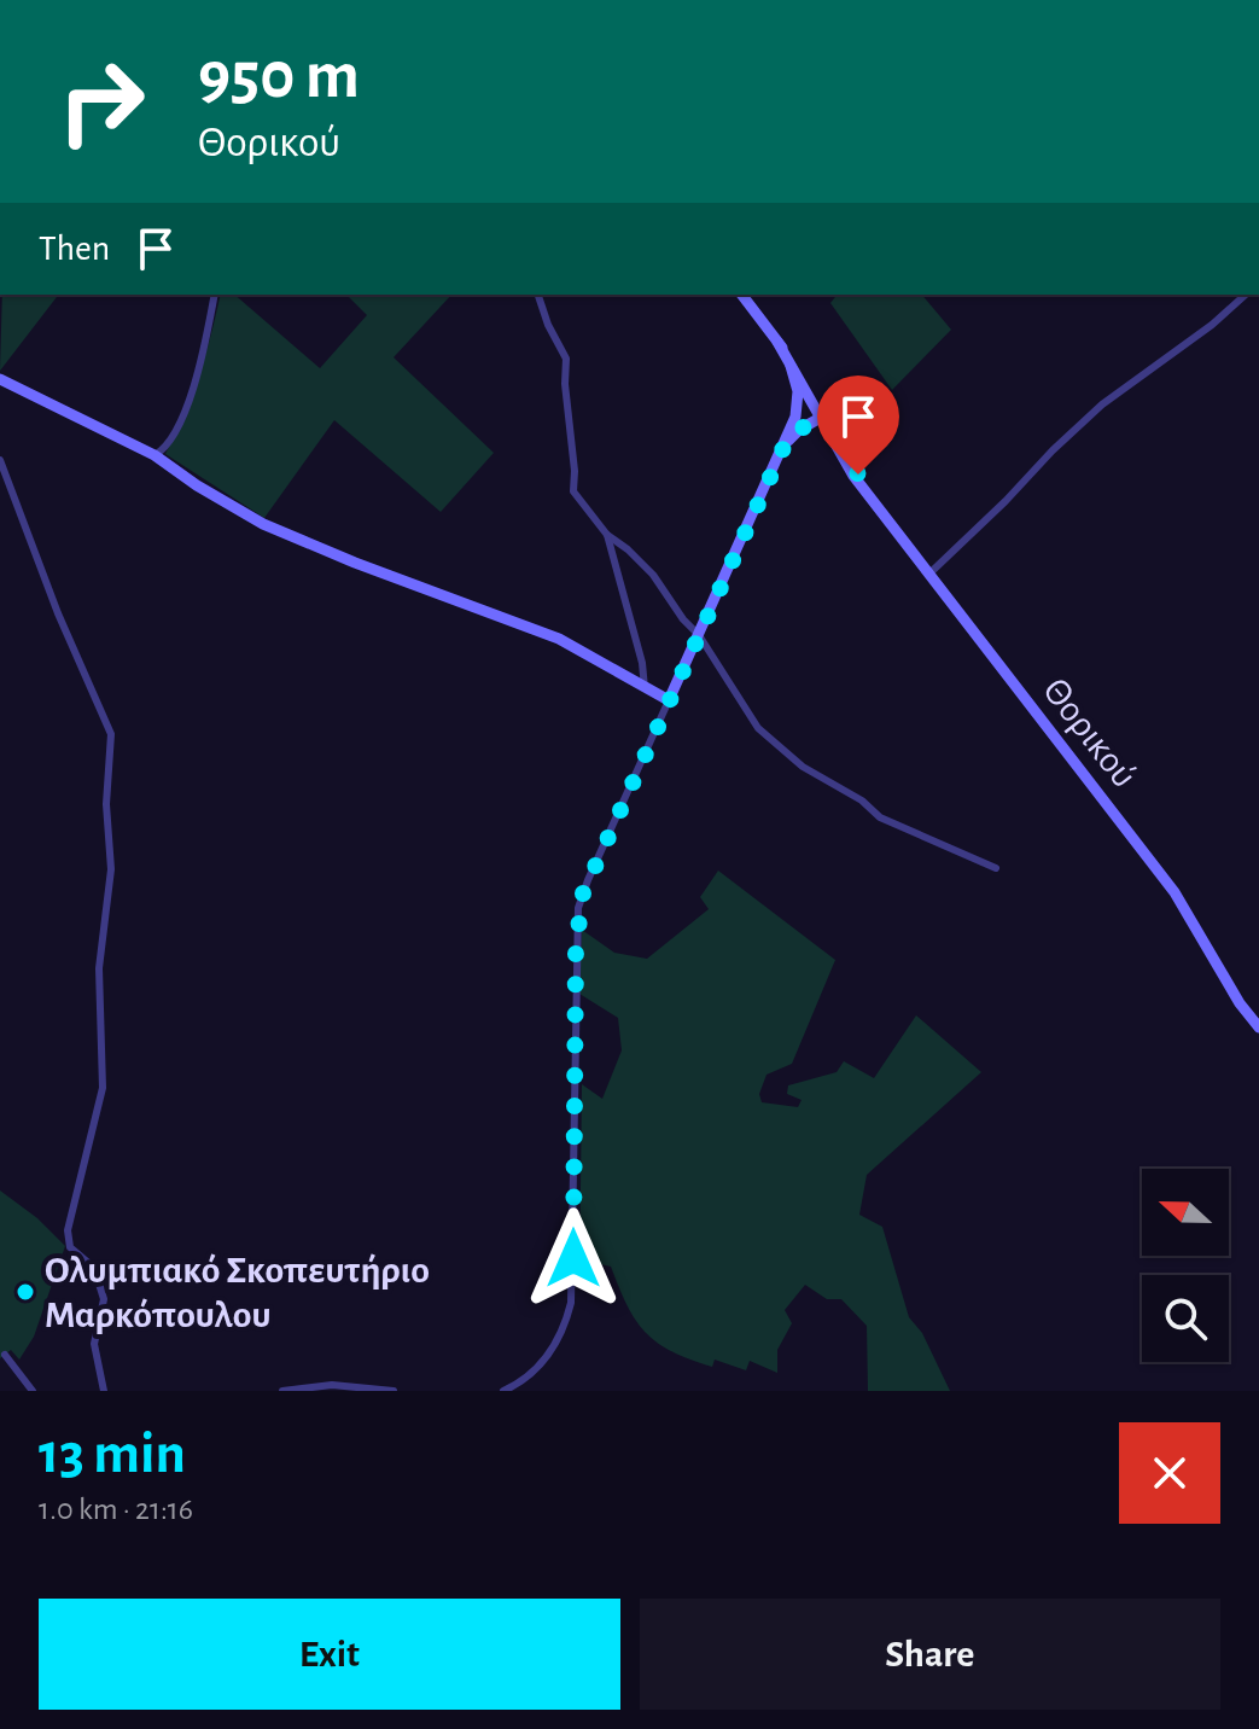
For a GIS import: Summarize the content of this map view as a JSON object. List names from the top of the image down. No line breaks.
{"streets":{"street":["Θορικού"]},"places":["Ολυμπιακό Σκοπευτήριο Μαρκόπουλου"],"north":"left","page":{"turn":["950 m","Θορικού"],"then":"Then","heading":["13 min","1.0 km · 21:16"],"buttons":["Exit","Share"]}}
